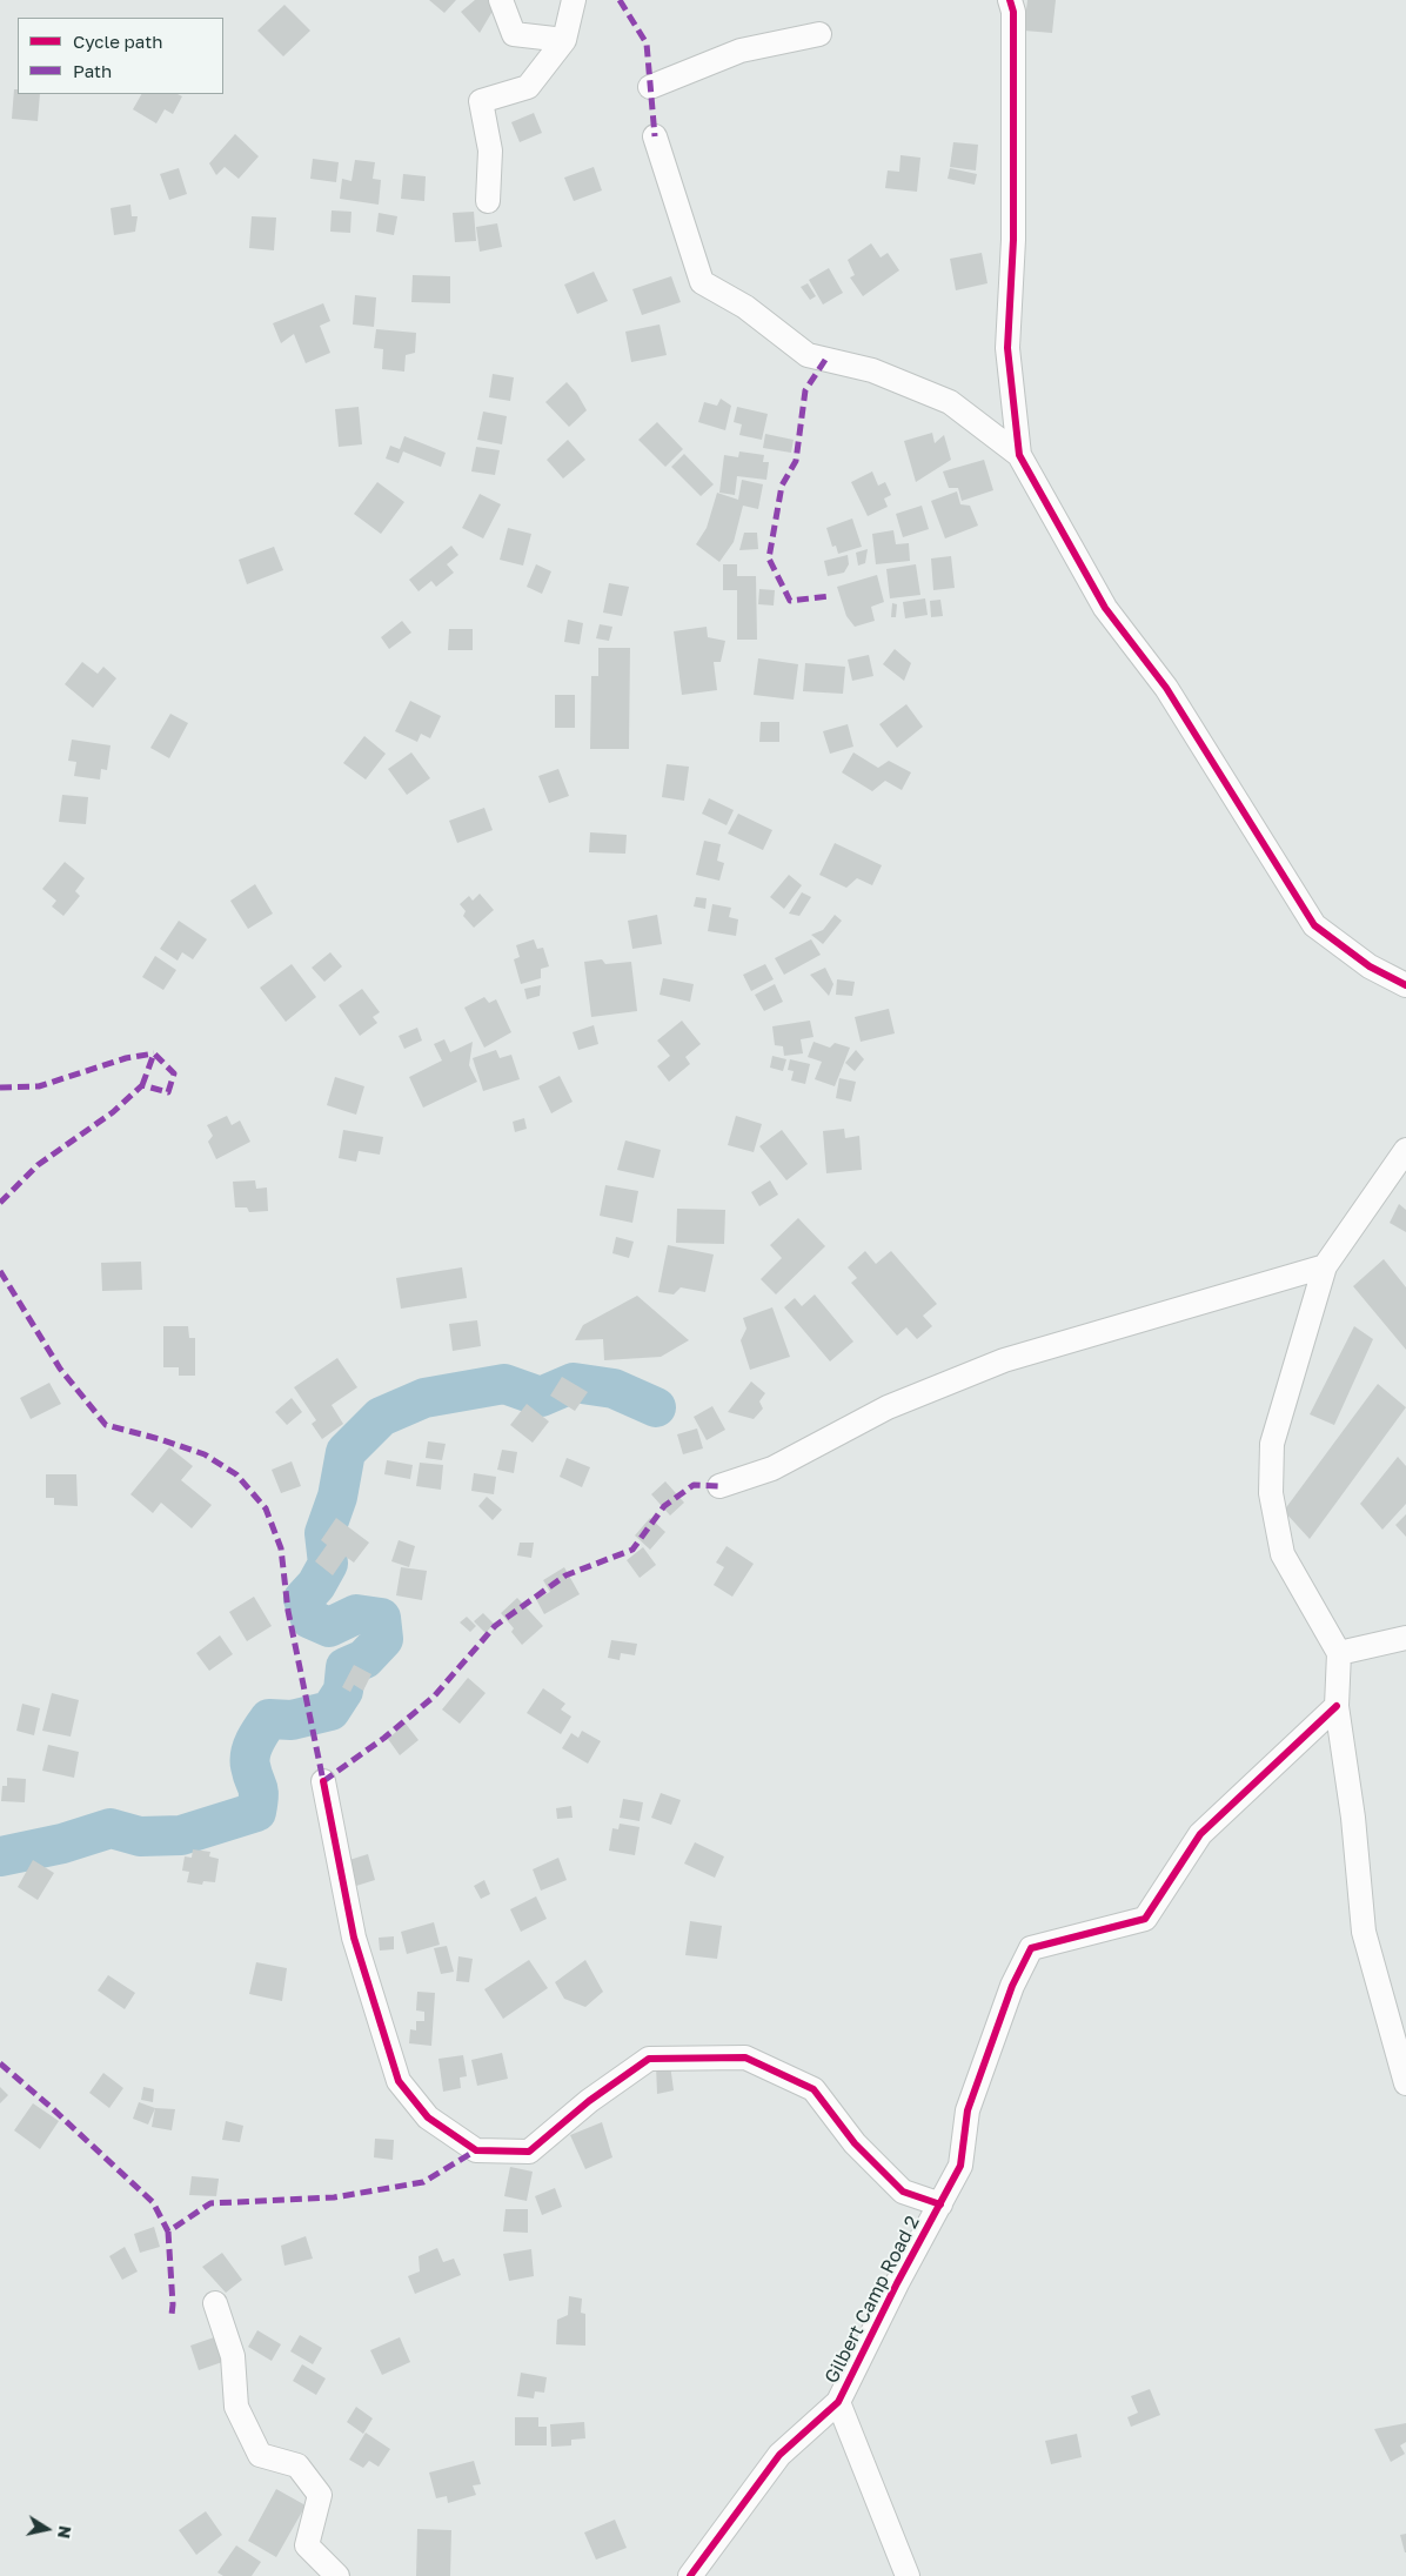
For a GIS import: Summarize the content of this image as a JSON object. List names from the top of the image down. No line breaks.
{"streets":{"street":["Gilbert Camp Road 2"]},"legend":["Cycle path","Path"],"north":"right"}
